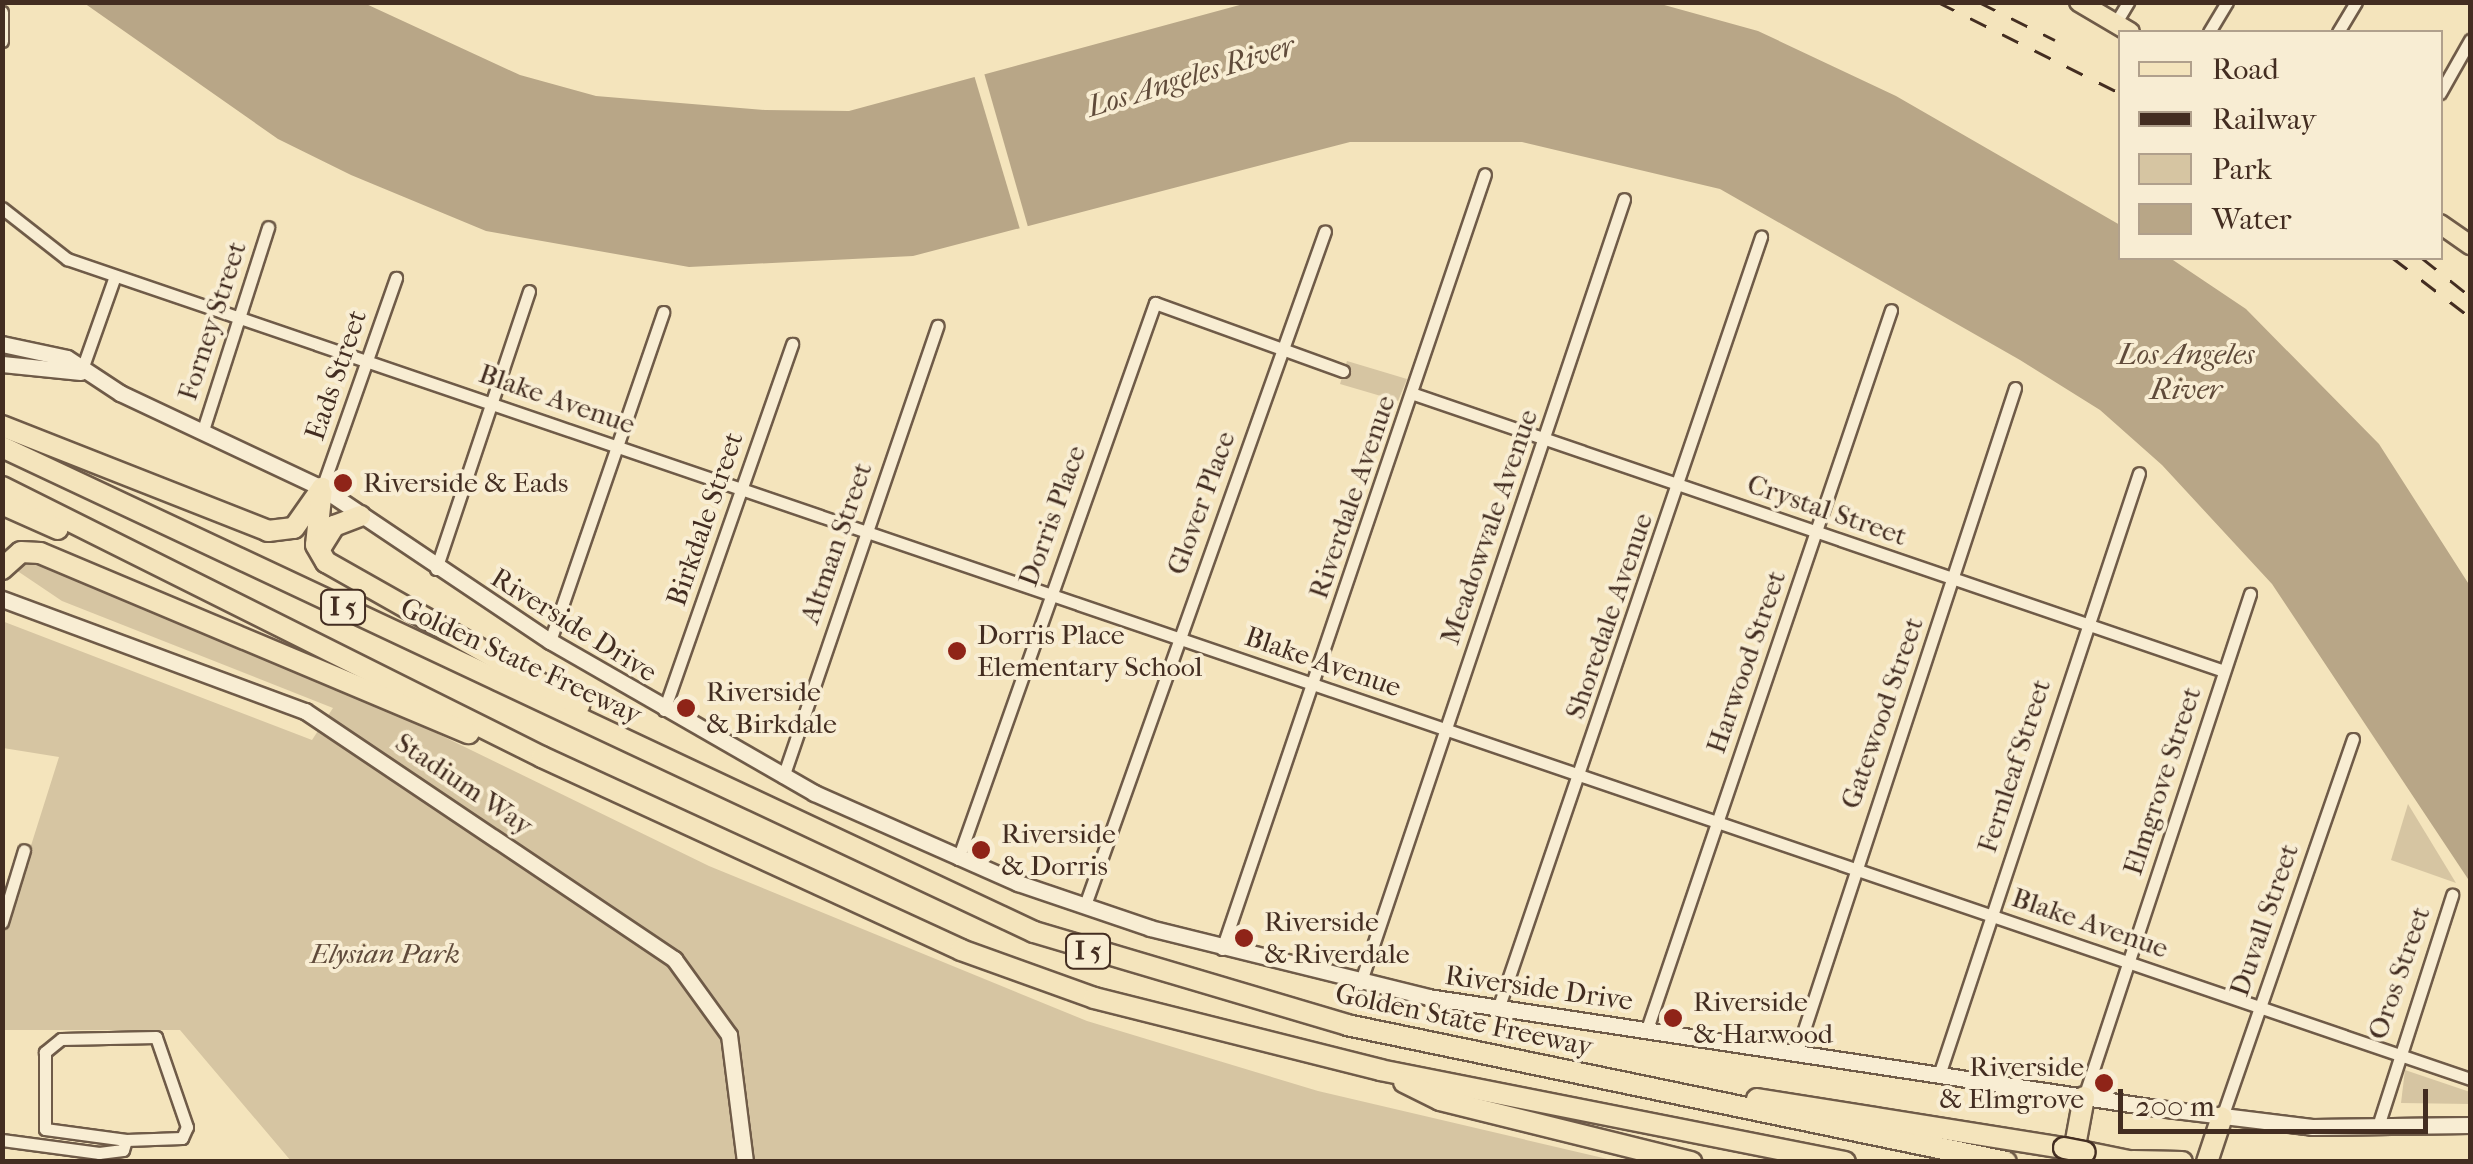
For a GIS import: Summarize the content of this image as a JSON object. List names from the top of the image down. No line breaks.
{"streets":{"highway":["I 5","Golden State Freeway"],"main road":["Riverside Drive","Stadium Way"],"street":["Forney Street","Eads Street","Blake Avenue","Riverdale Avenue","Glover Place","Crystal Street","Dorris Place","Birkdale Street","Meadowvale Avenue","Altman Street","Shoredale Avenue","Harwood Street","Gatewood Street","Fernleaf Street","Elmgrove Street","Duvall Street","Oros Street"]},"crossings":[["Forney Street","Blake Avenue"],["Forney Street","Riverside Drive"],["Eads Street","Blake Avenue"],["Eads Street","Riverside Drive"],["Blake Avenue","Riverdale Avenue"],["Blake Avenue","Glover Place"],["Blake Avenue","Dorris Place"],["Blake Avenue","Birkdale Street"],["Blake Avenue","Meadowvale Avenue"],["Blake Avenue","Altman Street"],["Blake Avenue","Shoredale Avenue"],["Blake Avenue","Harwood Street"],["Blake Avenue","Gatewood Street"],["Blake Avenue","Fernleaf Street"],["Blake Avenue","Elmgrove Street"],["Blake Avenue","Duvall Street"],["Blake Avenue","Oros Street"],["Riverdale Avenue","Crystal Street"],["Riverdale Avenue","Riverside Drive"],["Glover Place","Dorris Place"],["Glover Place","Riverside Drive"],["Crystal Street","Meadowvale Avenue"],["Crystal Street","Shoredale Avenue"],["Crystal Street","Harwood Street"],["Crystal Street","Gatewood Street"],["Crystal Street","Fernleaf Street"],["Crystal Street","Elmgrove Street"],["Dorris Place","Riverside Drive"],["Birkdale Street","Riverside Drive"],["Meadowvale Avenue","Riverside Drive"],["Altman Street","Riverside Drive"],["Shoredale Avenue","Riverside Drive"],["Riverside Drive","Harwood Street"],["Riverside Drive","Gatewood Street"],["Riverside Drive","Fernleaf Street"],["Riverside Drive","Elmgrove Street"],["Riverside Drive","Duvall Street"],["Riverside Drive","Oros Street"]],"water":["Los Angeles River"],"parks":["Elysian Park"],"places":["Riverside & Eads","Dorris Place Elementary School","Riverside & Birkdale","Riverside & Dorris","Riverside & Riverdale","Riverside & Harwood","Riverside & Elmgrove"],"legend":["Road","Railway","Park","Water"],"scale_bar":"200 m"}
